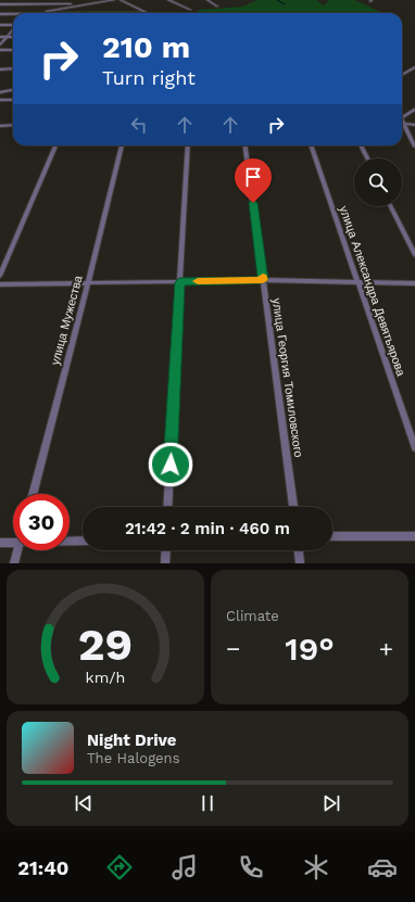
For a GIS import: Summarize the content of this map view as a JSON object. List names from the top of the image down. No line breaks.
{"streets":{"street":["улица Александра Девятьярова","улица Мужества","улица Георгия Томиловского"]},"page":{"turn":["210 m","Turn right"],"limit":"30","trip":"21:42 · 2 min · 460 m","tile":"Climate","heat":["−","19°","+"],"song":["Night Drive","The Halogens"],"tabs":"21:40","gauge":["29","km/h"]}}
